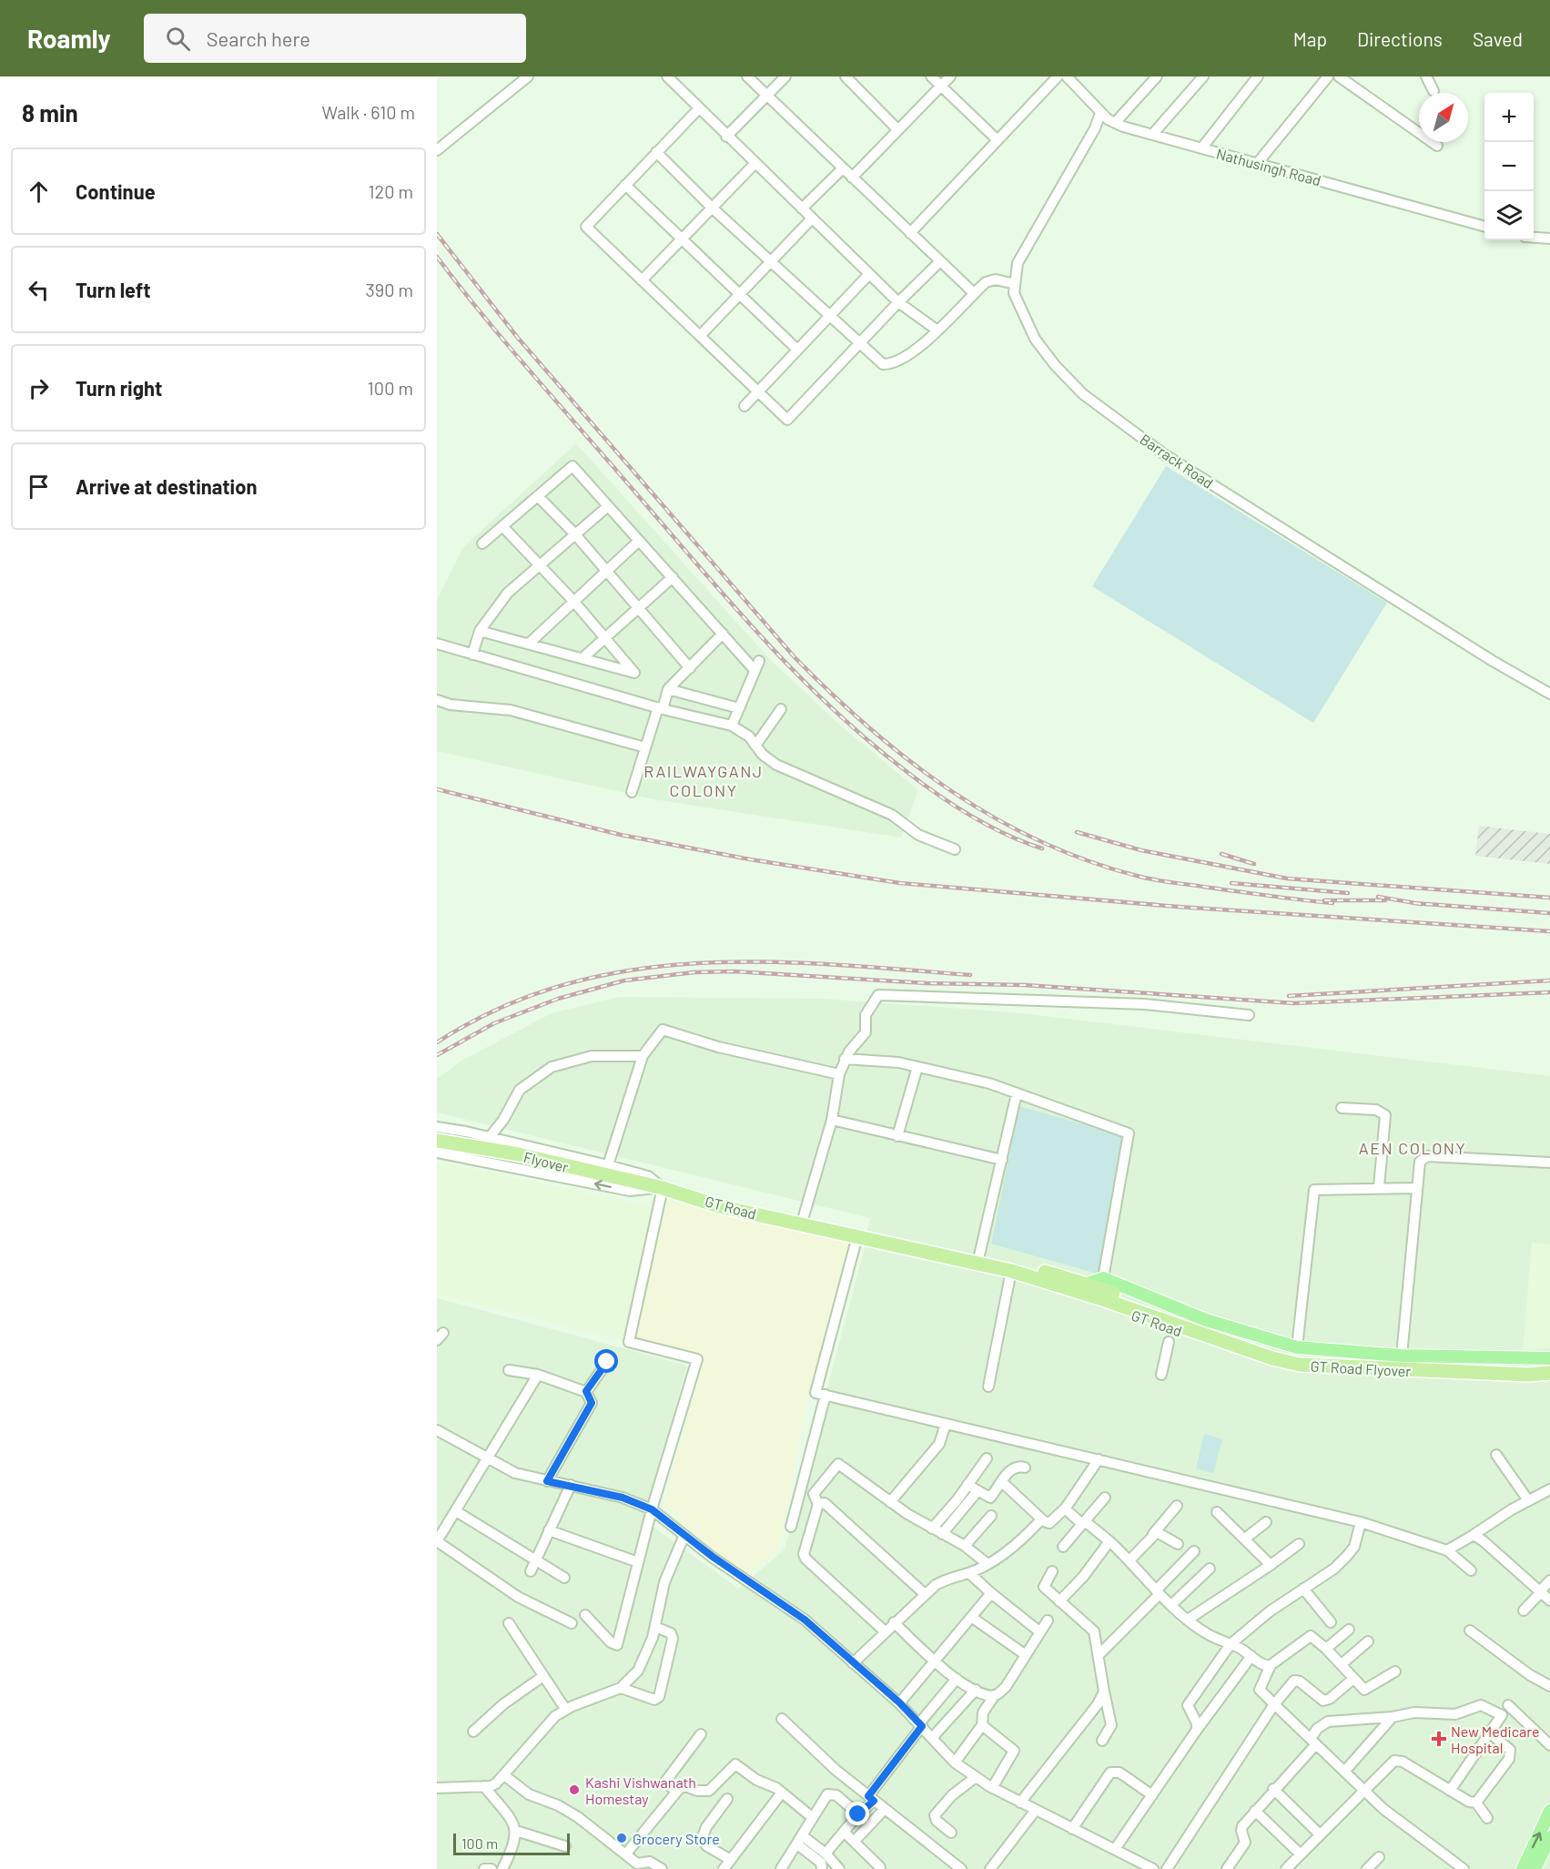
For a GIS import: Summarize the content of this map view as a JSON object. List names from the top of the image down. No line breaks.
{"streets":{"highway":["Flyover","GT Road","GT Road Flyover"],"street":["Nathusingh Road","Barrack Road"]},"crossings":[["Nathusingh Road","Barrack Road"],["Flyover","GT Road"],["GT Road","GT Road Flyover"]],"districts":["RAILWAYGANJ COLONY","AEN COLONY"],"places":{"health":["New Medicare Hospital"],"other":["Kashi Vishwanath Homestay","Grocery Store"]},"scale_bar":"100 m","north":"top right","page":{"header":"Roamly","search":"Search here","nav":["Map","Directions","Saved"],"heading":["8 min","Walk · 610 m"],"map_buttons":["+","−"],"list":[["Continue","120 m"],["Turn left","390 m"],["Turn right","100 m"],"Arrive at destination"],"scale":"100 m"}}
